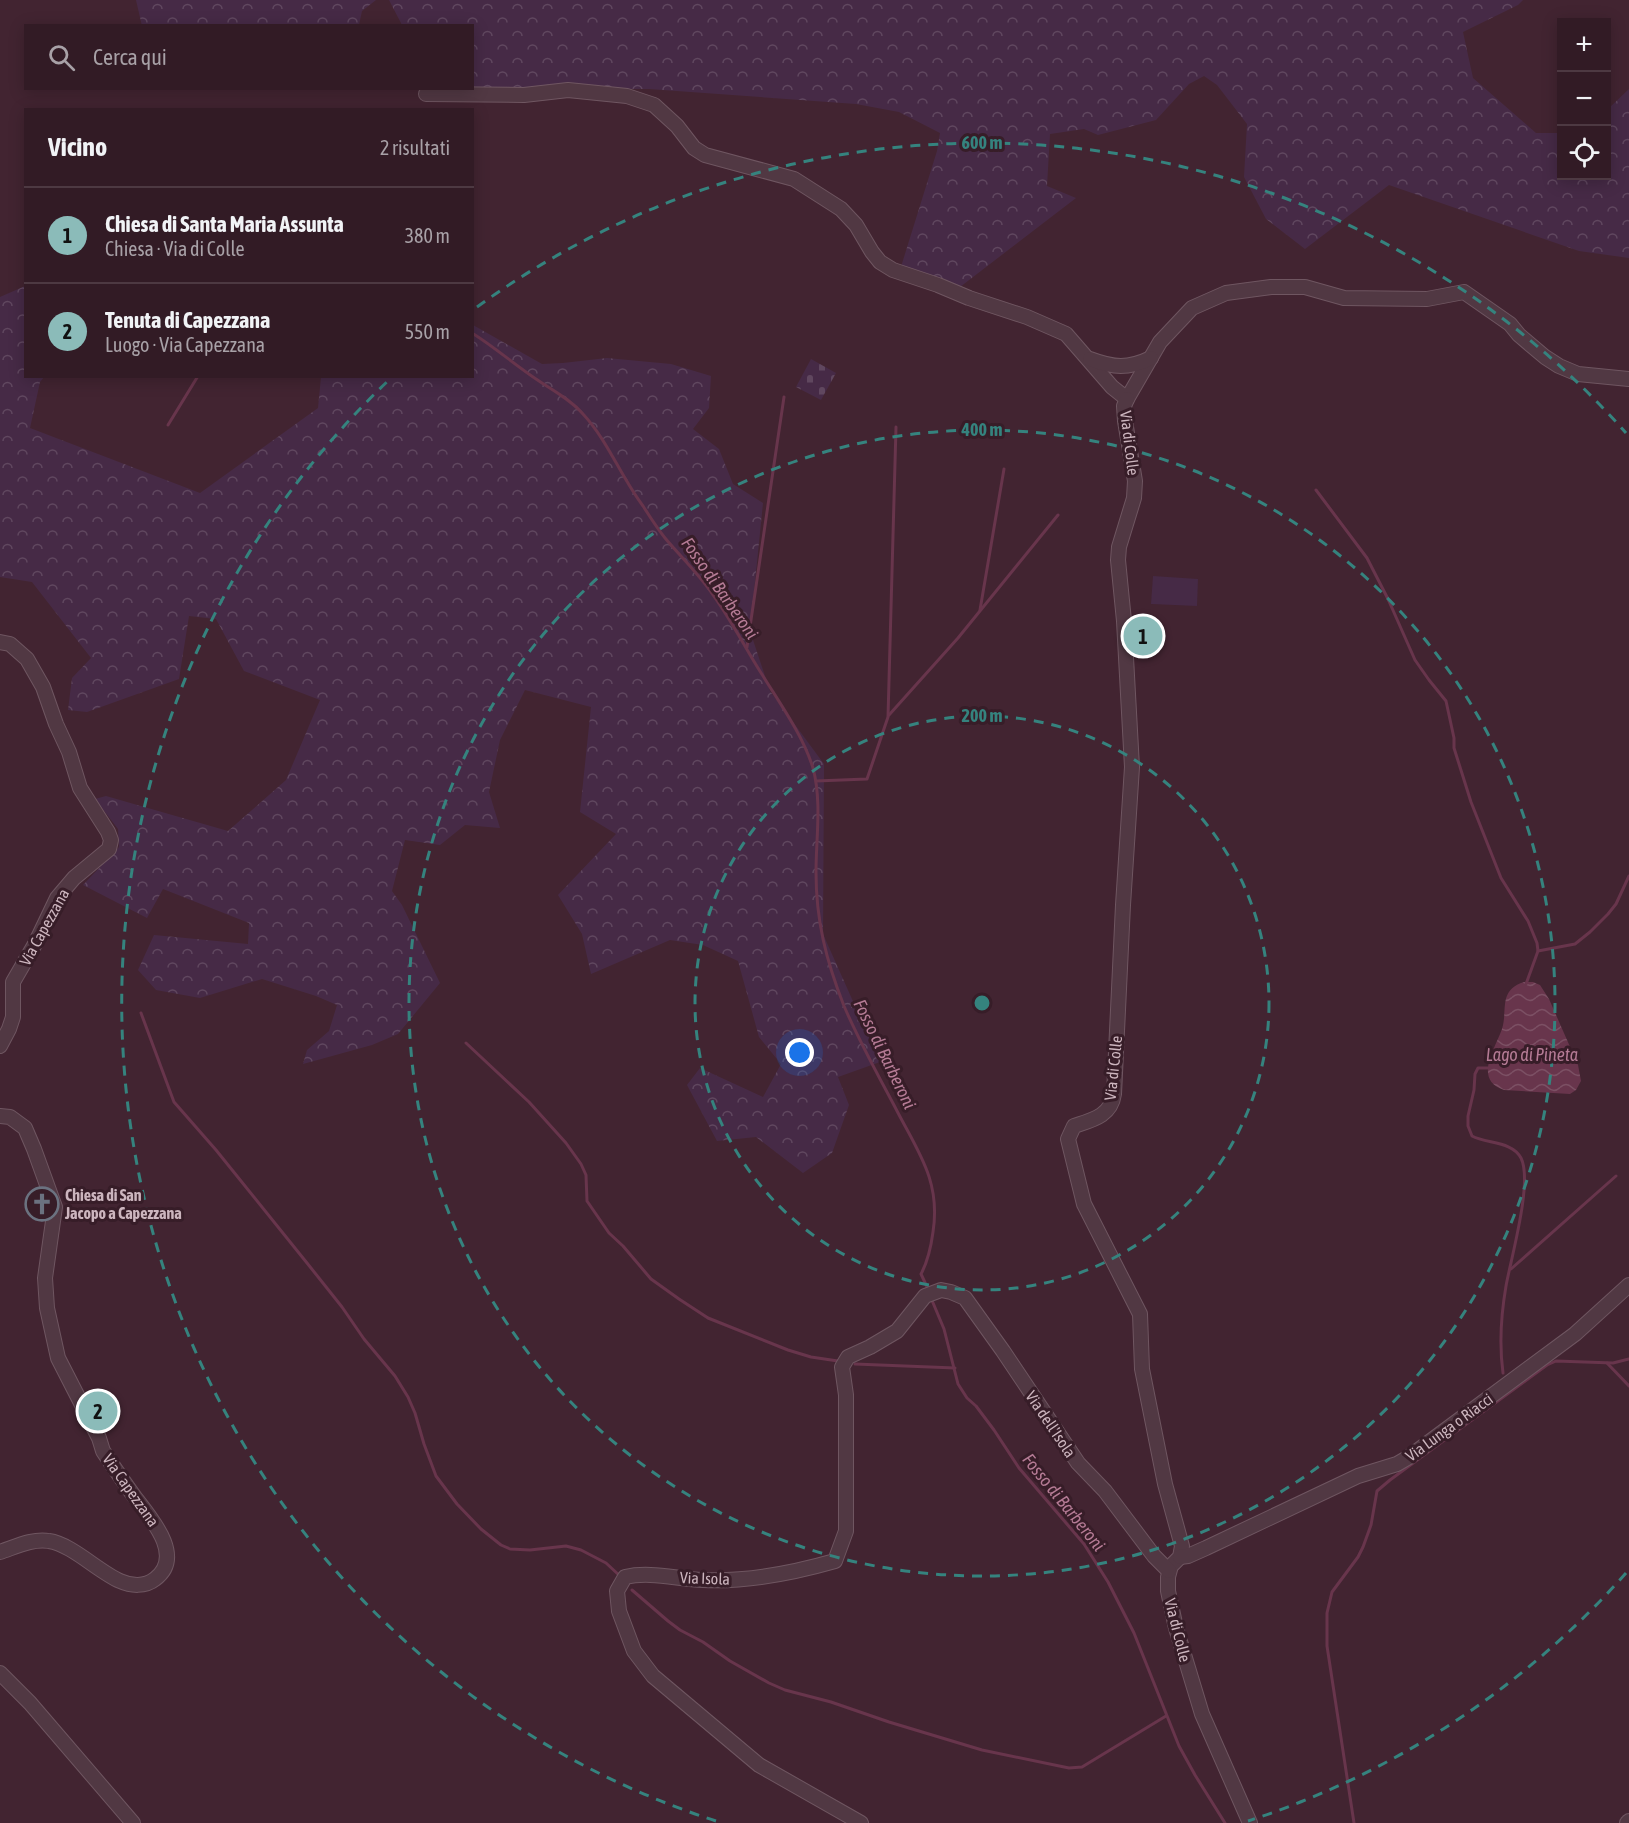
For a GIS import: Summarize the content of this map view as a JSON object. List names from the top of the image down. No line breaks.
{"streets":{"street":["Via di Colle","Via Capezzana","Via dell'Isola","Via Lunga o Riacci","Via Isola"]},"crossings":[["Via di Colle","Via dell'Isola"],["Via di Colle","Via Lunga o Riacci"],["Via dell'Isola","Via Isola"]],"water":["Fosso di Barberoni","Lago di Pineta"],"places":{"church":["Chiesa di San Jacopo a Capezzana"]},"page":{"map_buttons":["+","−"],"search":"Cerca qui","heading":["Vicino","2 risultati"],"list":[{"mark":"1","name":"Chiesa di Santa Maria Assunta","note":"Chiesa · Via di Colle","value":"380 m"},{"mark":"2","name":"Tenuta di Capezzana","note":"Luogo · Via Capezzana","value":"550 m"}],"pins":["1","2"]},"rings":["600 m","400 m","200 m"]}
